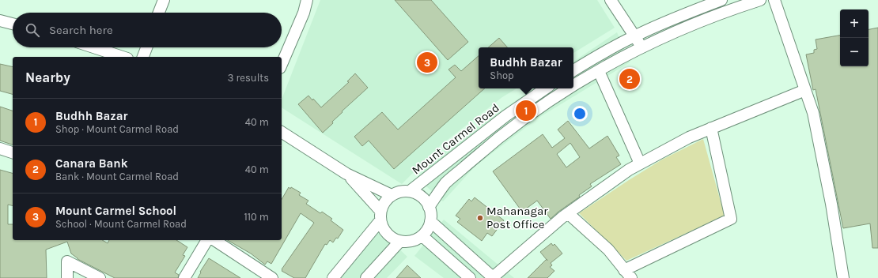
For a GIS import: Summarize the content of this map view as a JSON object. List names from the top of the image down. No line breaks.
{"streets":{"street":["Mount Carmel Road"]},"places":["Mahanagar Post Office"],"page":{"map_buttons":["+","−"],"search":"Search here","popup":["Budhh Bazar","Shop"],"pins":["3","2","1"],"heading":["Nearby","3 results"],"list":[{"mark":"1","name":"Budhh Bazar","note":"Shop · Mount Carmel Road","value":"40 m"},{"mark":"2","name":"Canara Bank","note":"Bank · Mount Carmel Road","value":"40 m"},{"mark":"3","name":"Mount Carmel School","note":"School · Mount Carmel Road","value":"110 m"}]}}
